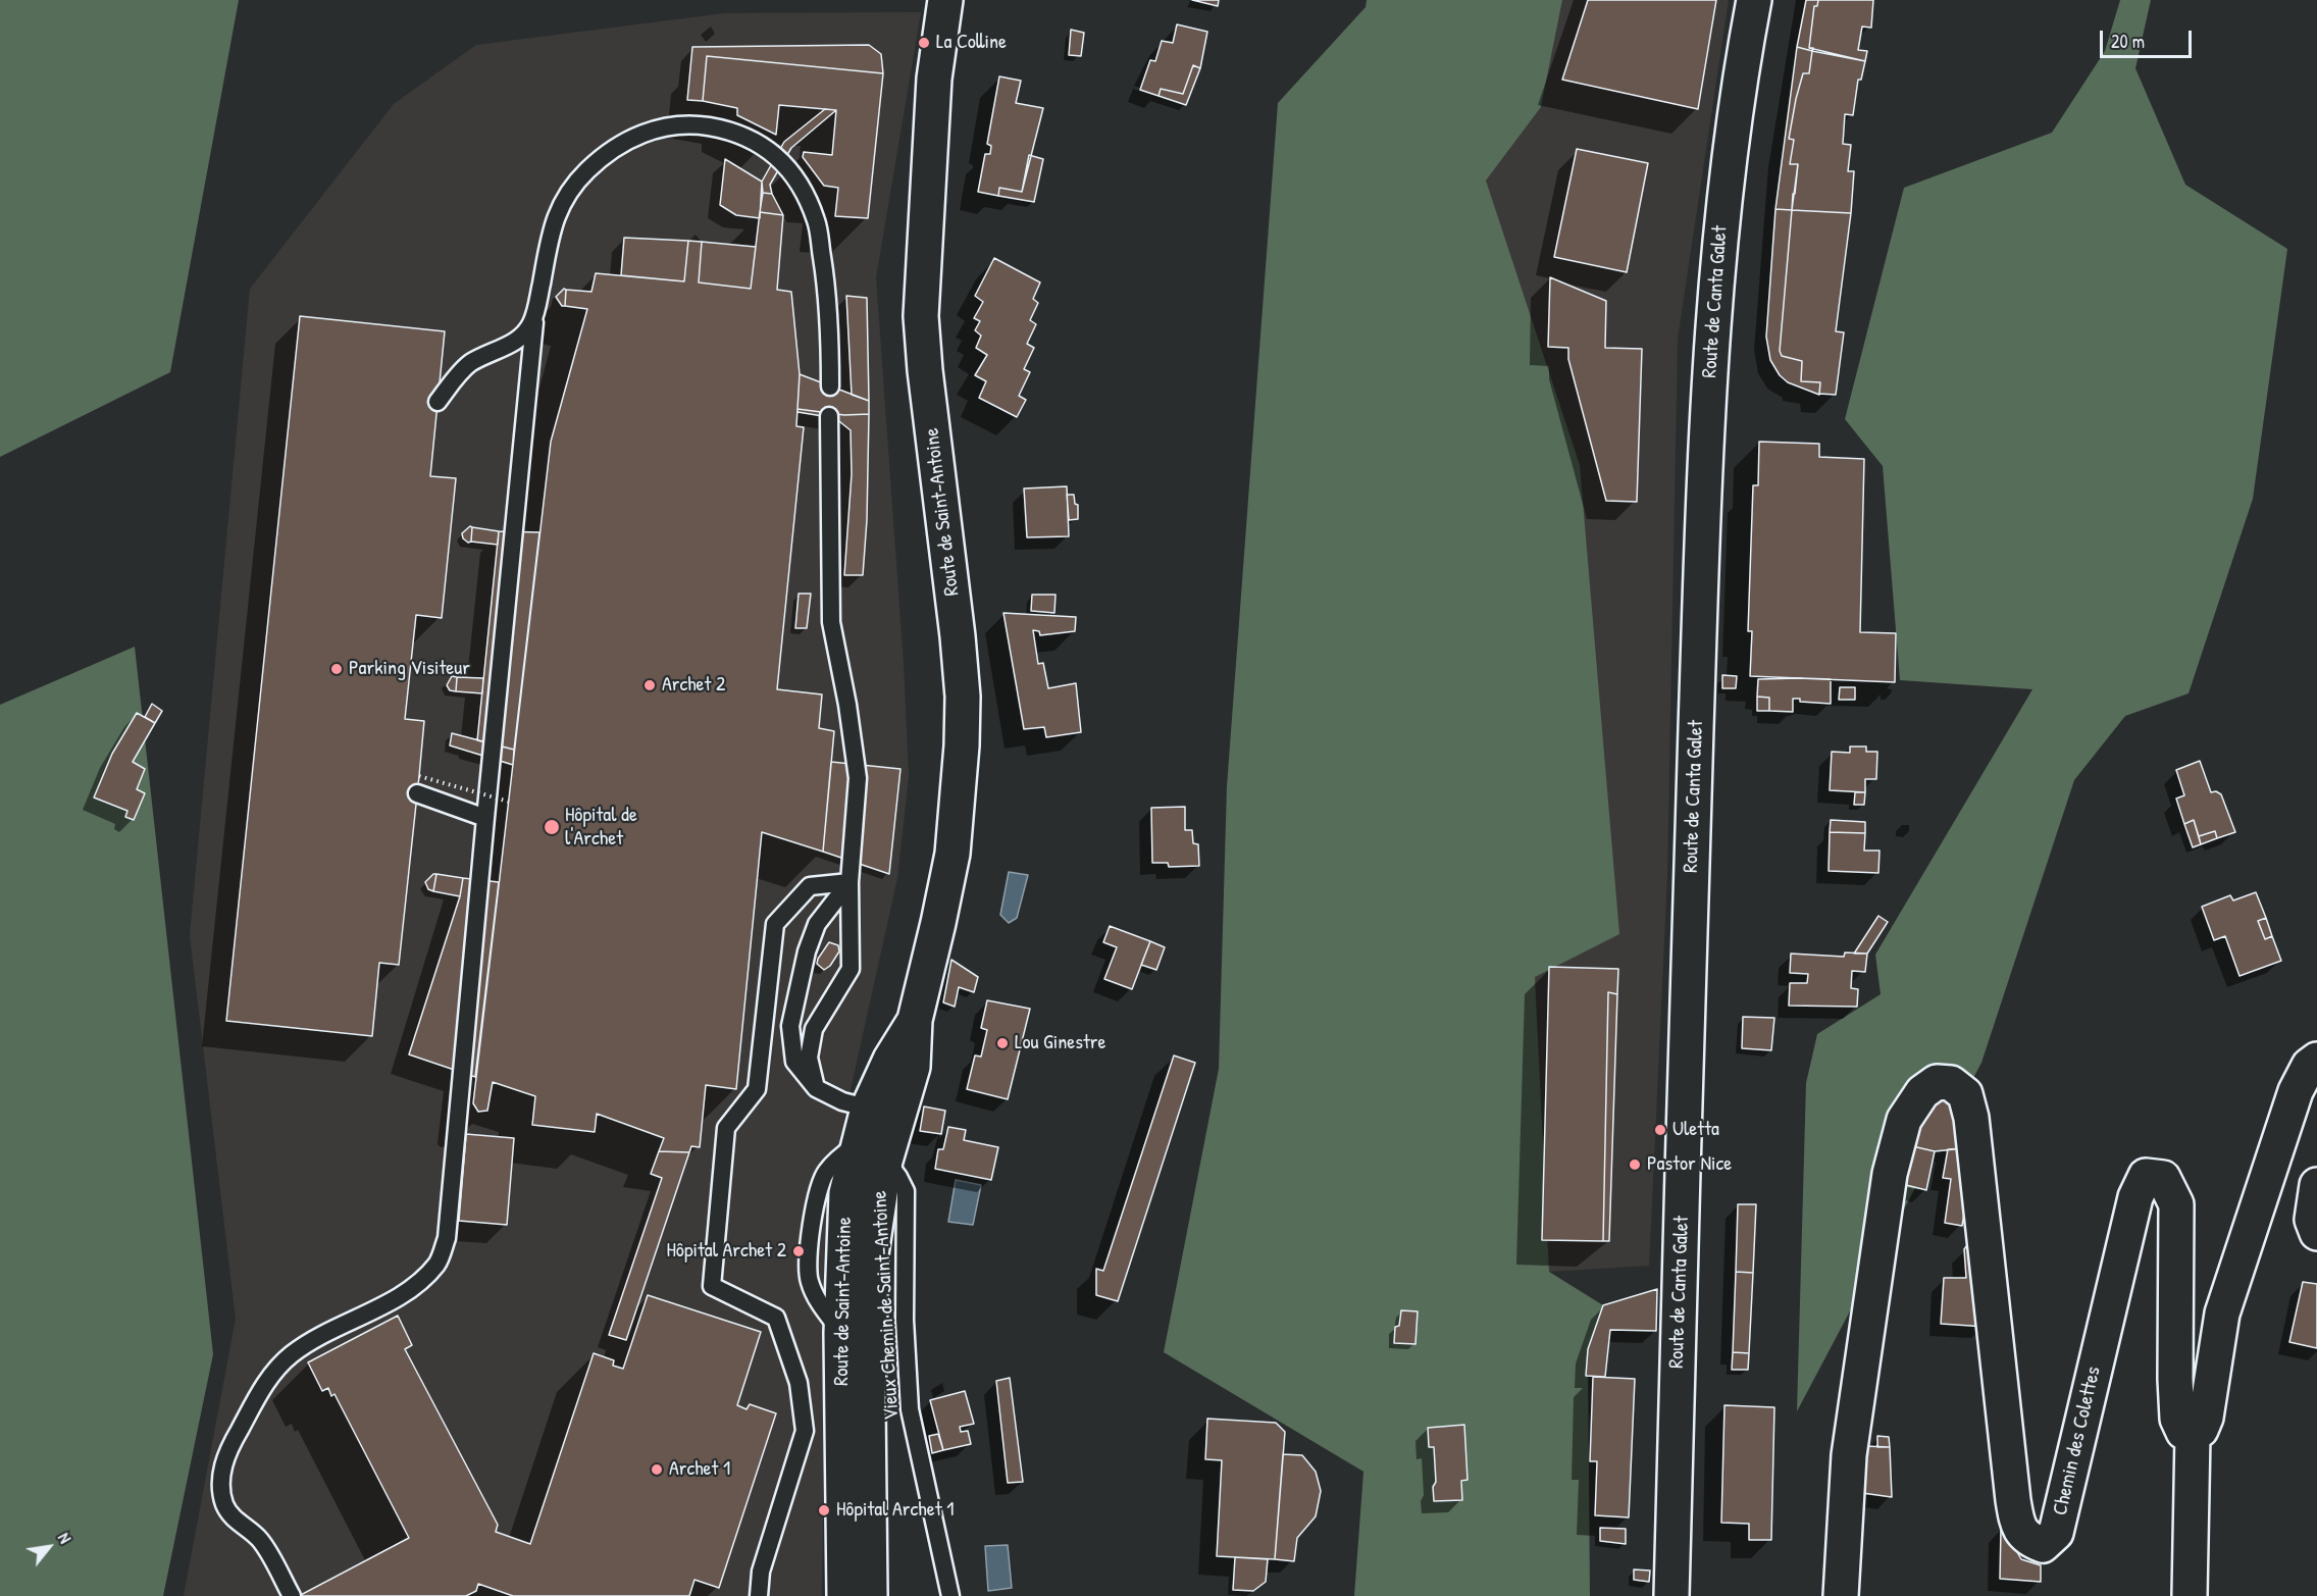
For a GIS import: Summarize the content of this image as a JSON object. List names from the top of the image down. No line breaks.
{"streets":{"street":["Route de Canta Galet","Route de Saint-Antoine","Chemin des Colettes"],"lane":["Vieux Chemin de Saint-Antoine"]},"crossings":[["Route de Saint-Antoine","Vieux Chemin de Saint-Antoine"]],"places":["La Colline","Parking Visiteur","Archet 2","Hôpital de l'Archet","Lou Ginestre","Uletta","Pastor Nice","Hôpital Archet 2","Archet 1","Hôpital Archet 1"],"scale_bar":"20 m","north":"top right"}
